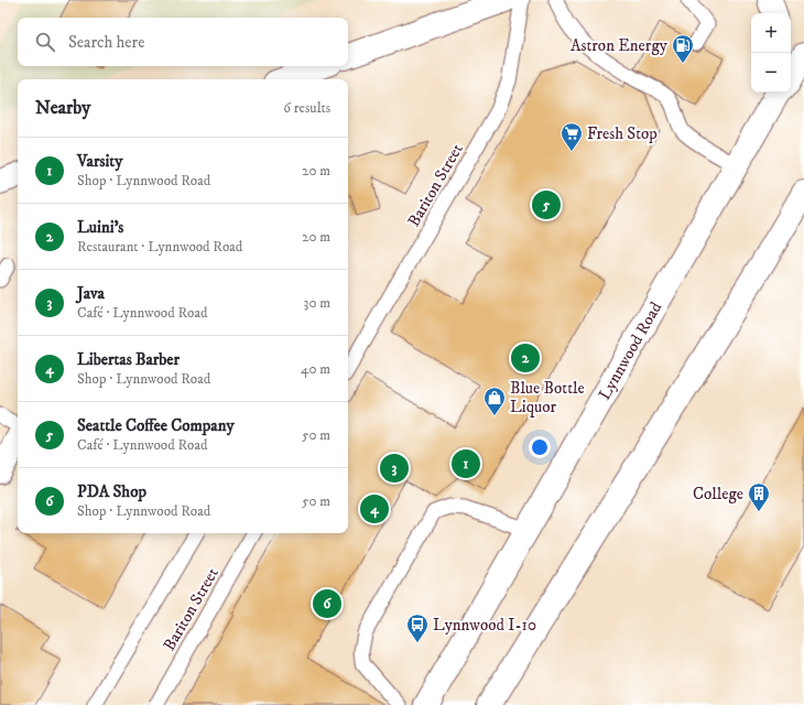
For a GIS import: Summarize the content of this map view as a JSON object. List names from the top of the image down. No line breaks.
{"streets":{"main road":["Lynnwood Road"],"lane":["Bariton Street"]},"places":{"fuel station":["Astron Energy"],"supermarket":["Fresh Stop"],"shop":["Blue Bottle Liquor"],"building":["College"],"bus stop":["Lynnwood I-10"]},"page":{"map_buttons":["+","−"],"search":"Search here","heading":["Nearby","6 results"],"list":[{"mark":"1","name":"Varsity","note":"Shop · Lynnwood Road","value":"20 m"},{"mark":"2","name":"Luini's","note":"Restaurant · Lynnwood Road","value":"20 m"},{"mark":"3","name":"Java","note":"Café · Lynnwood Road","value":"30 m"},{"mark":"4","name":"Libertas Barber","note":"Shop · Lynnwood Road","value":"40 m"},{"mark":"5","name":"Seattle Coffee Company","note":"Café · Lynnwood Road","value":"50 m"},{"mark":"6","name":"PDA Shop","note":"Shop · Lynnwood Road","value":"50 m"}],"pins":["5","2","1","3","4","6"]}}
